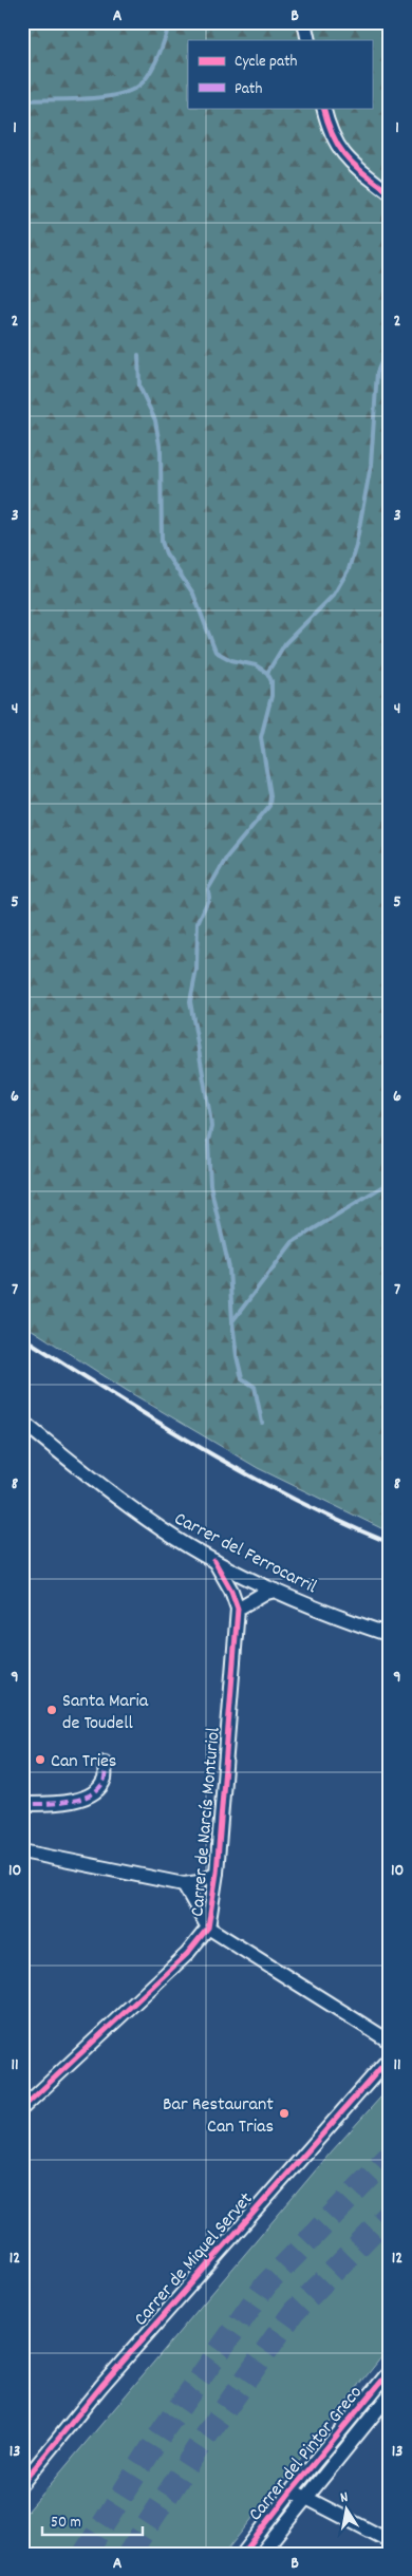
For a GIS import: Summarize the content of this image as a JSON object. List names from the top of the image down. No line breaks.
{"streets":{"street":["Carrer del Ferrocarril","Carrer de Narcís Monturiol","Carrer de Miquel Servet","Carrer del Pintor Greco"]},"crossings":[["Carrer del Ferrocarril","Carrer de Narcís Monturiol"]],"places":["Santa Maria de Toudell","Can Tries","Bar Restaurant Can Trias"],"legend":["Cycle path","Path"],"scale_bar":"50 m","north":"top","grid":{"columns":["A","B"],"rows":["1","2","3","4","5","6","7","8","9","10","11","12","13"]}}
